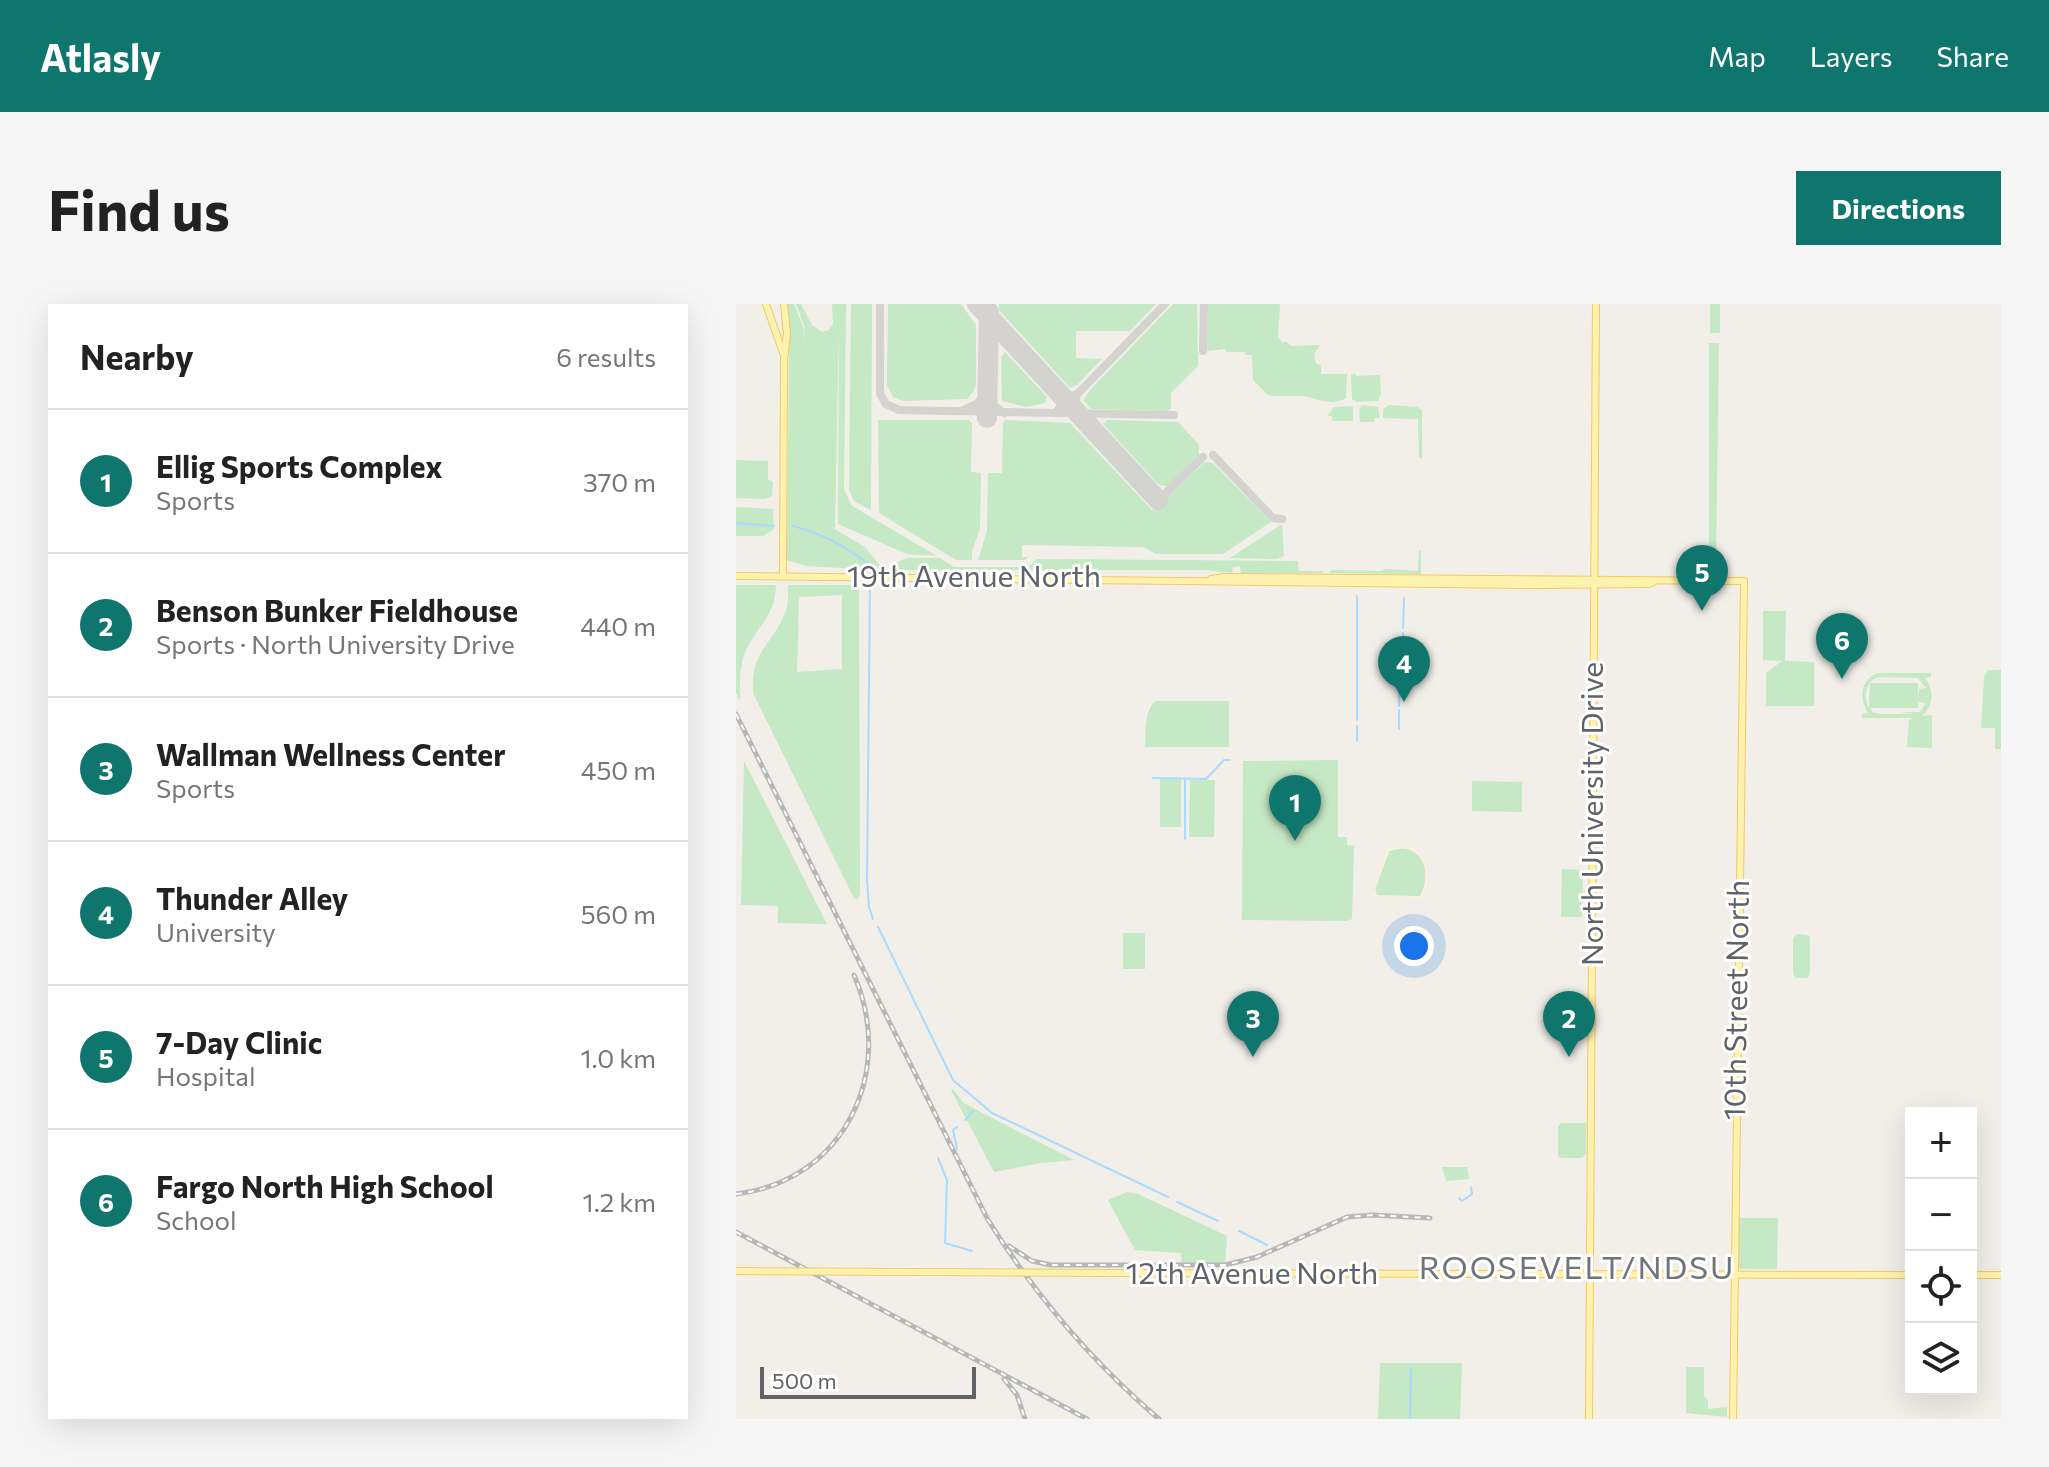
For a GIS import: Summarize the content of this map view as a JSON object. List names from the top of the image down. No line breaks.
{"streets":{"main road":["19th Avenue North","North University Drive","10th Street North","12th Avenue North"]},"crossings":[["19th Avenue North","North University Drive"],["19th Avenue North","10th Street North"],["North University Drive","12th Avenue North"],["10th Street North","12th Avenue North"]],"districts":["ROOSEVELT/NDSU"],"scale_bar":"500 m","page":{"header":"Atlasly","nav":["Map","Layers","Share"],"buttons":"Directions","title":"Find us","heading":["Nearby","6 results"],"list":[{"mark":"1","name":"Ellig Sports Complex","note":"Sports","value":"370 m"},{"mark":"2","name":"Benson Bunker Fieldhouse","note":"Sports · North University Drive","value":"440 m"},{"mark":"3","name":"Wallman Wellness Center","note":"Sports","value":"450 m"},{"mark":"4","name":"Thunder Alley","note":"University","value":"560 m"},{"mark":"5","name":"7-Day Clinic","note":"Hospital","value":"1.0 km"},{"mark":"6","name":"Fargo North High School","note":"School","value":"1.2 km"}],"pins":["5","6","4","1","2","3"],"map_buttons":["+","−"],"scale":"500 m"}}
